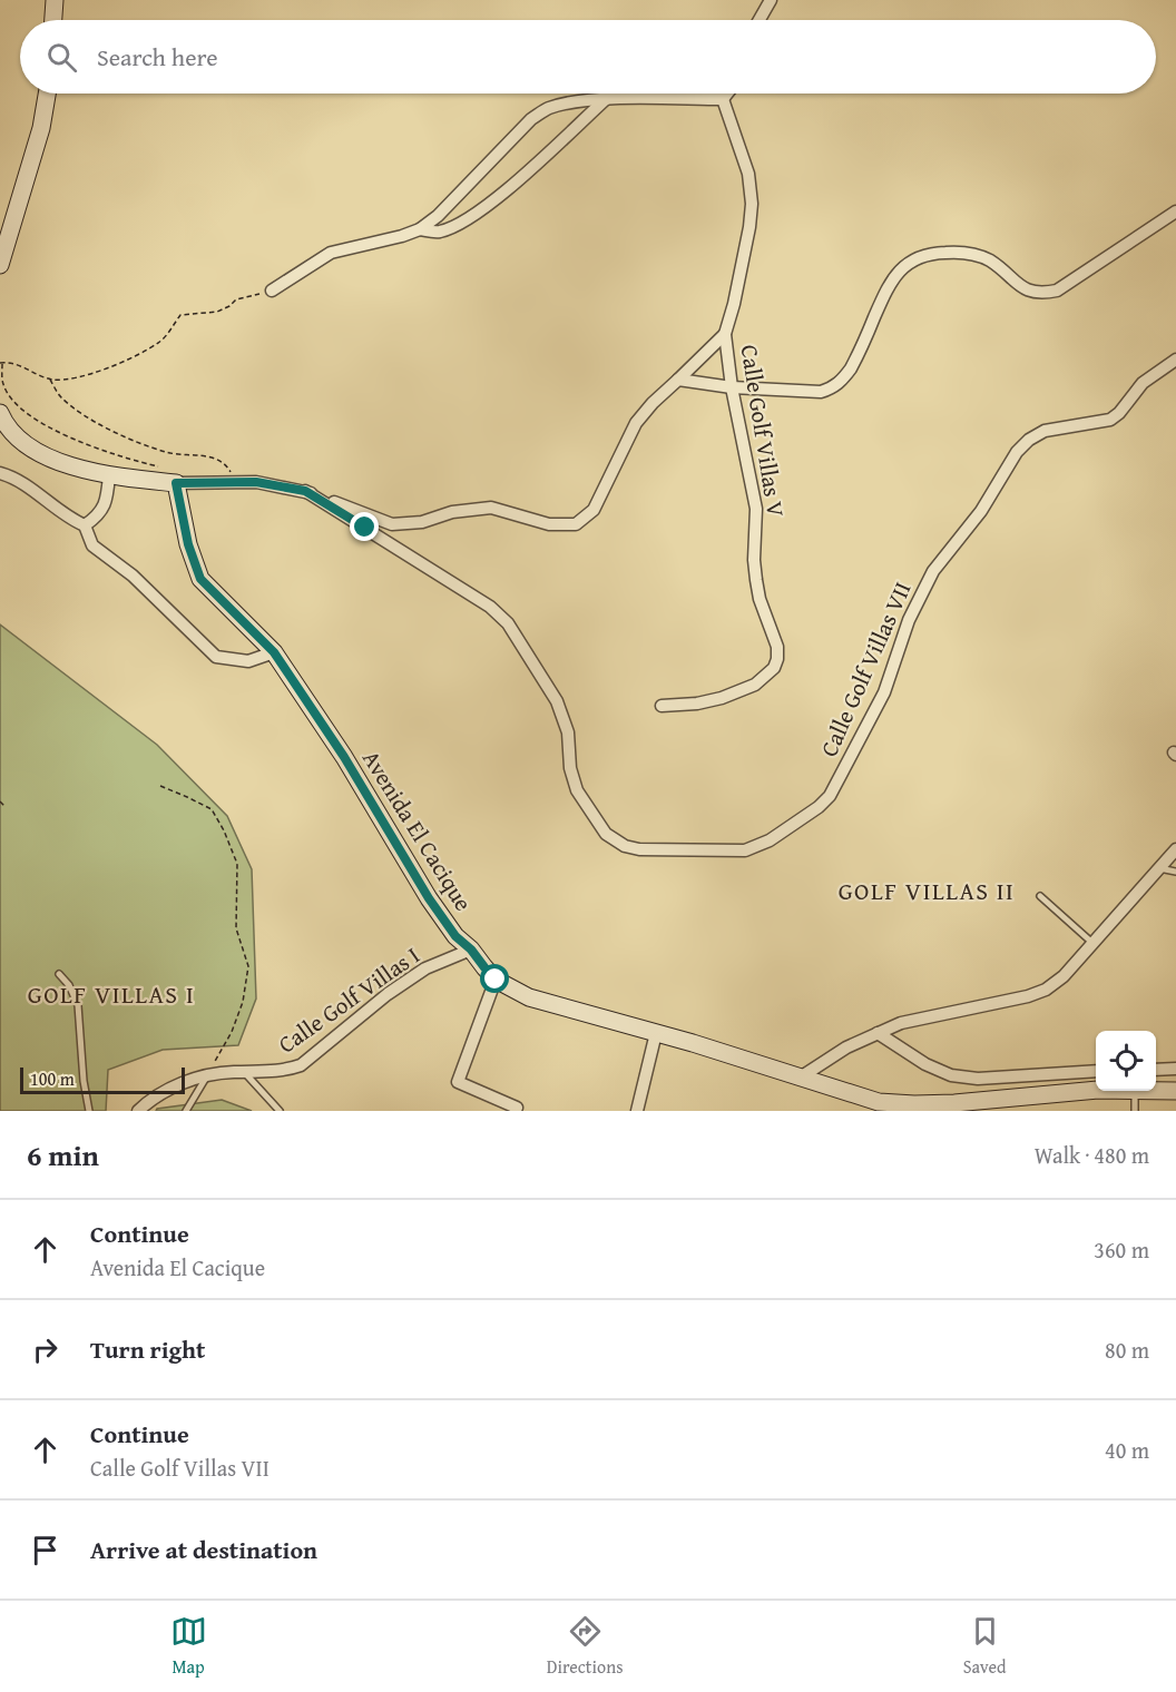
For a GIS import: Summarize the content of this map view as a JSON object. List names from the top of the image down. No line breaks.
{"streets":{"street":["Calle Golf Villas V","Calle Golf Villas VII","Avenida El Cacique","Calle Golf Villas I"]},"crossings":[["Avenida El Cacique","Calle Golf Villas I"]],"districts":["GOLF VILLAS II","GOLF VILLAS I"],"scale_bar":"100 m","page":{"search":"Search here","scale":"100 m","heading":["6 min","Walk · 480 m"],"list":[["Continue","Avenida El Cacique","360 m"],["Turn right","80 m"],["Continue","Calle Golf Villas VII","40 m"],"Arrive at destination"],"nav":["Map","Directions","Saved"]}}
